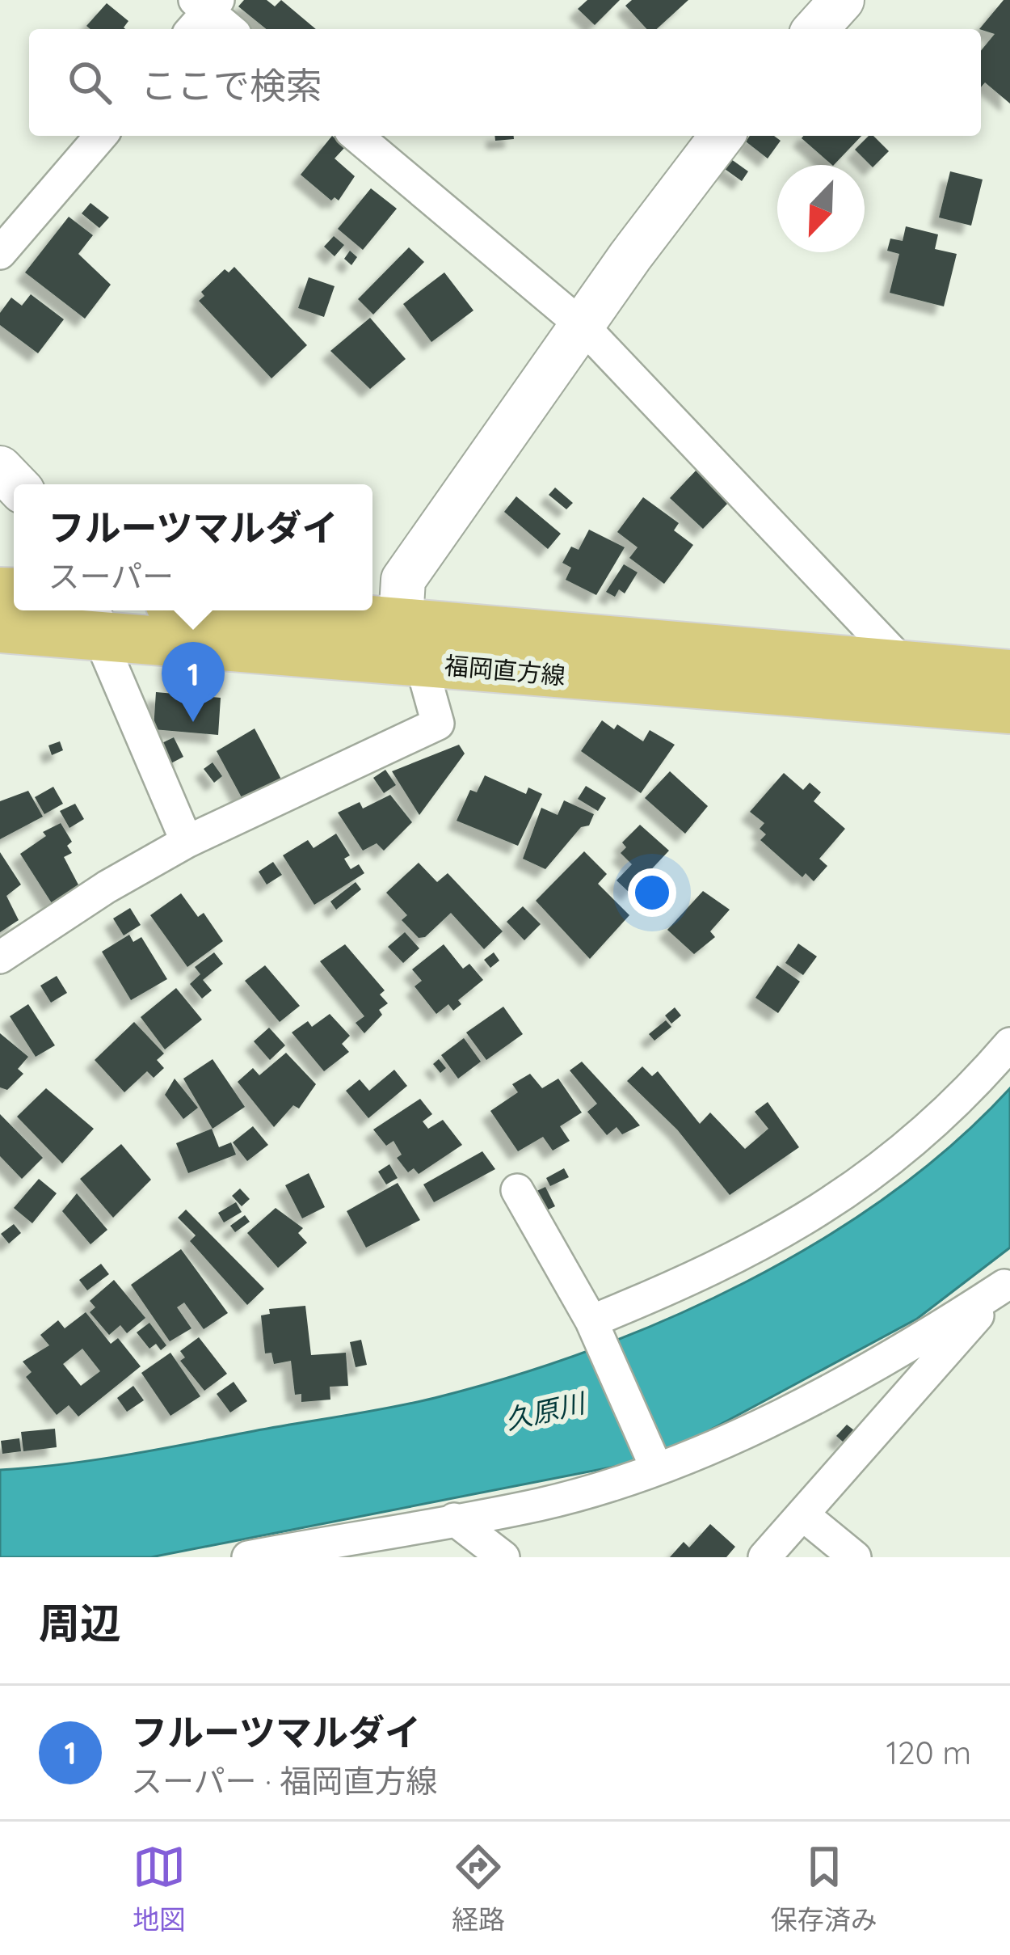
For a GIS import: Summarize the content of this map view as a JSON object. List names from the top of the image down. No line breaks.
{"streets":{"main road":["福岡直方線"]},"water":["久原川"],"north":"bottom left","page":{"search":"ここで検索","popup":["フルーツマルダイ","スーパー"],"pins":"1","heading":"周辺","list":[{"mark":"1","name":"フルーツマルダイ","note":"スーパー · 福岡直方線","value":"120 m"}],"nav":["地図","経路","保存済み"]}}
